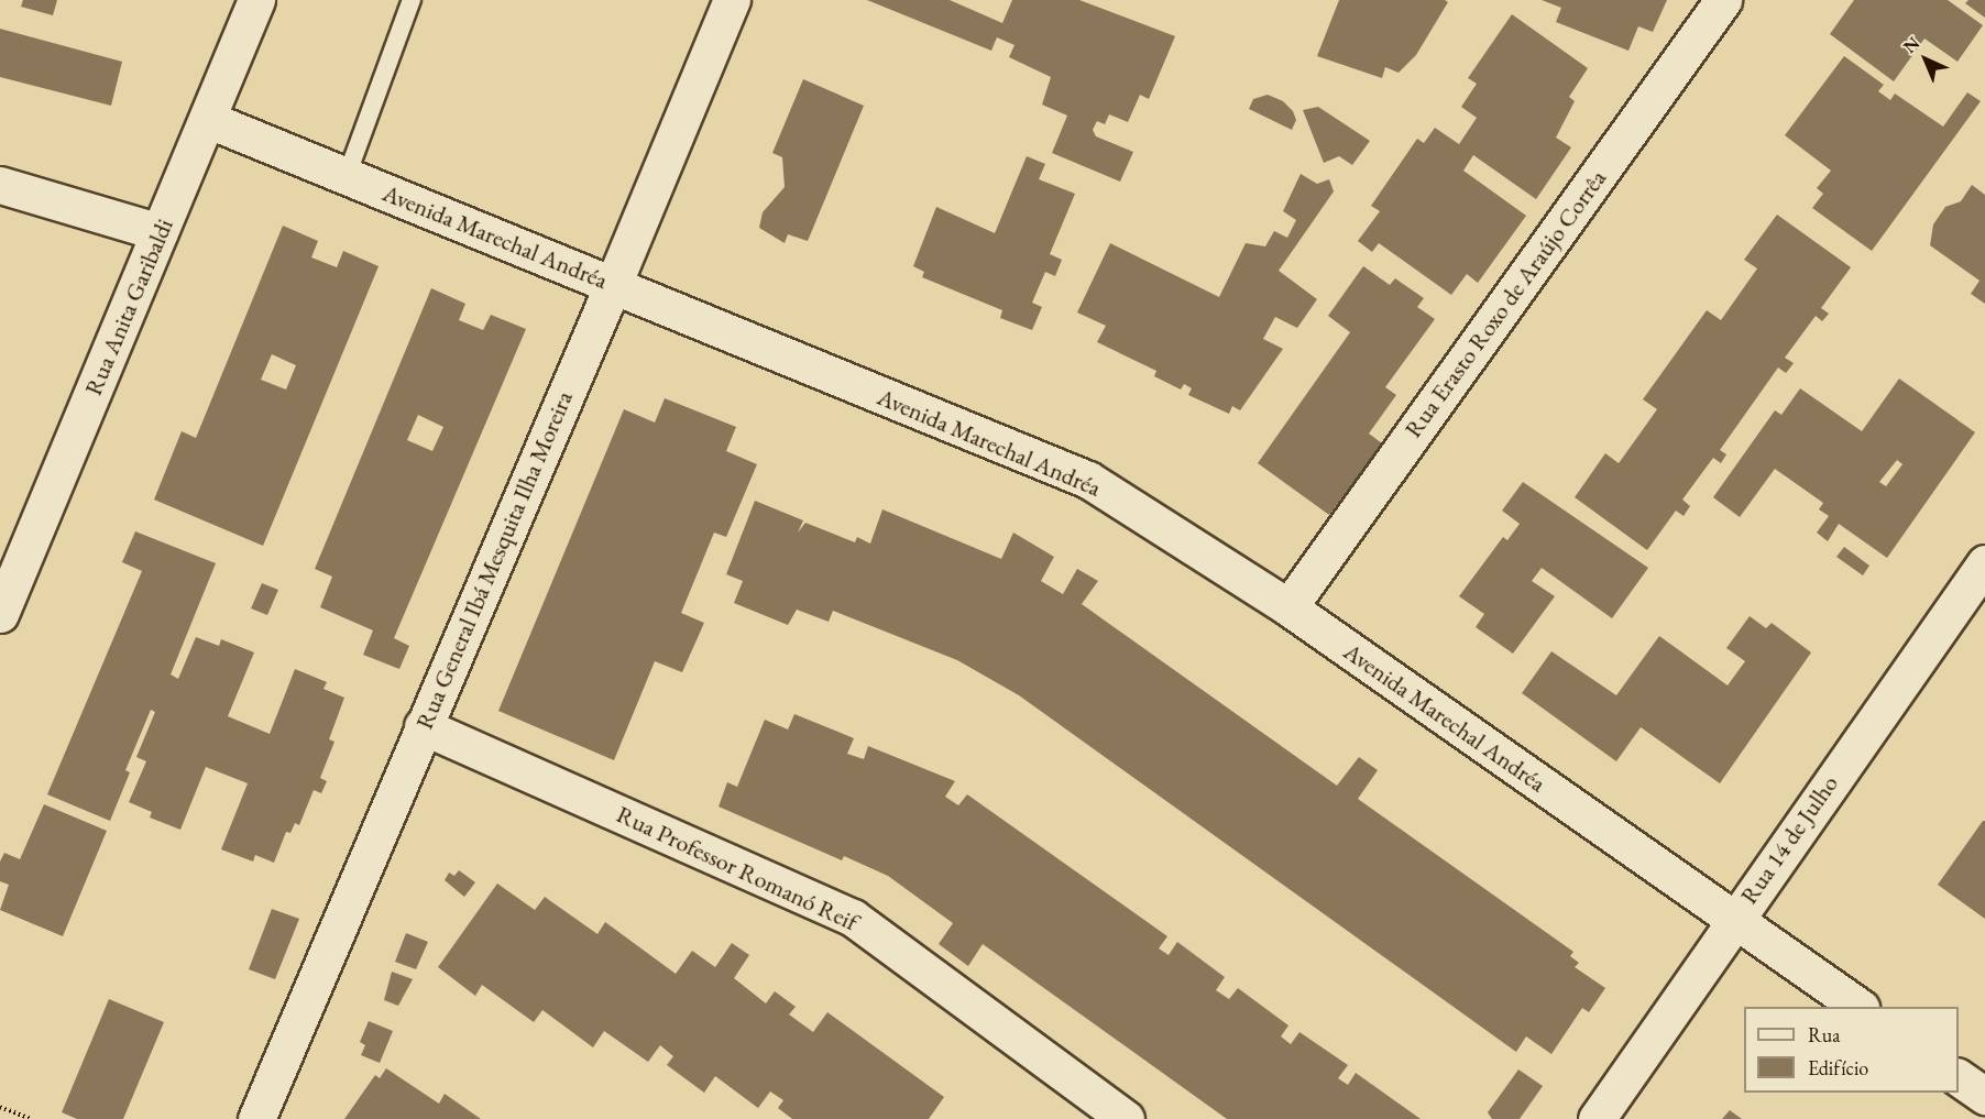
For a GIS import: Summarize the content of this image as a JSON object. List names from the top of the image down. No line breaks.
{"streets":{"street":["Avenida Marechal Andréa","Rua Erasto Roxo de Araújo Corrêa","Rua Anita Garibaldi","Rua General Ibá Mesquita Ilha Moreira","Rua 14 de Julho","Rua Professor Romanó Reif"]},"crossings":[["Avenida Marechal Andréa","Rua Erasto Roxo de Araújo Corrêa"],["Avenida Marechal Andréa","Rua Anita Garibaldi"],["Avenida Marechal Andréa","Rua General Ibá Mesquita Ilha Moreira"],["Avenida Marechal Andréa","Rua 14 de Julho"],["Rua General Ibá Mesquita Ilha Moreira","Rua Professor Romanó Reif"]],"legend":["Rua","Edifício"],"north":"top left"}
